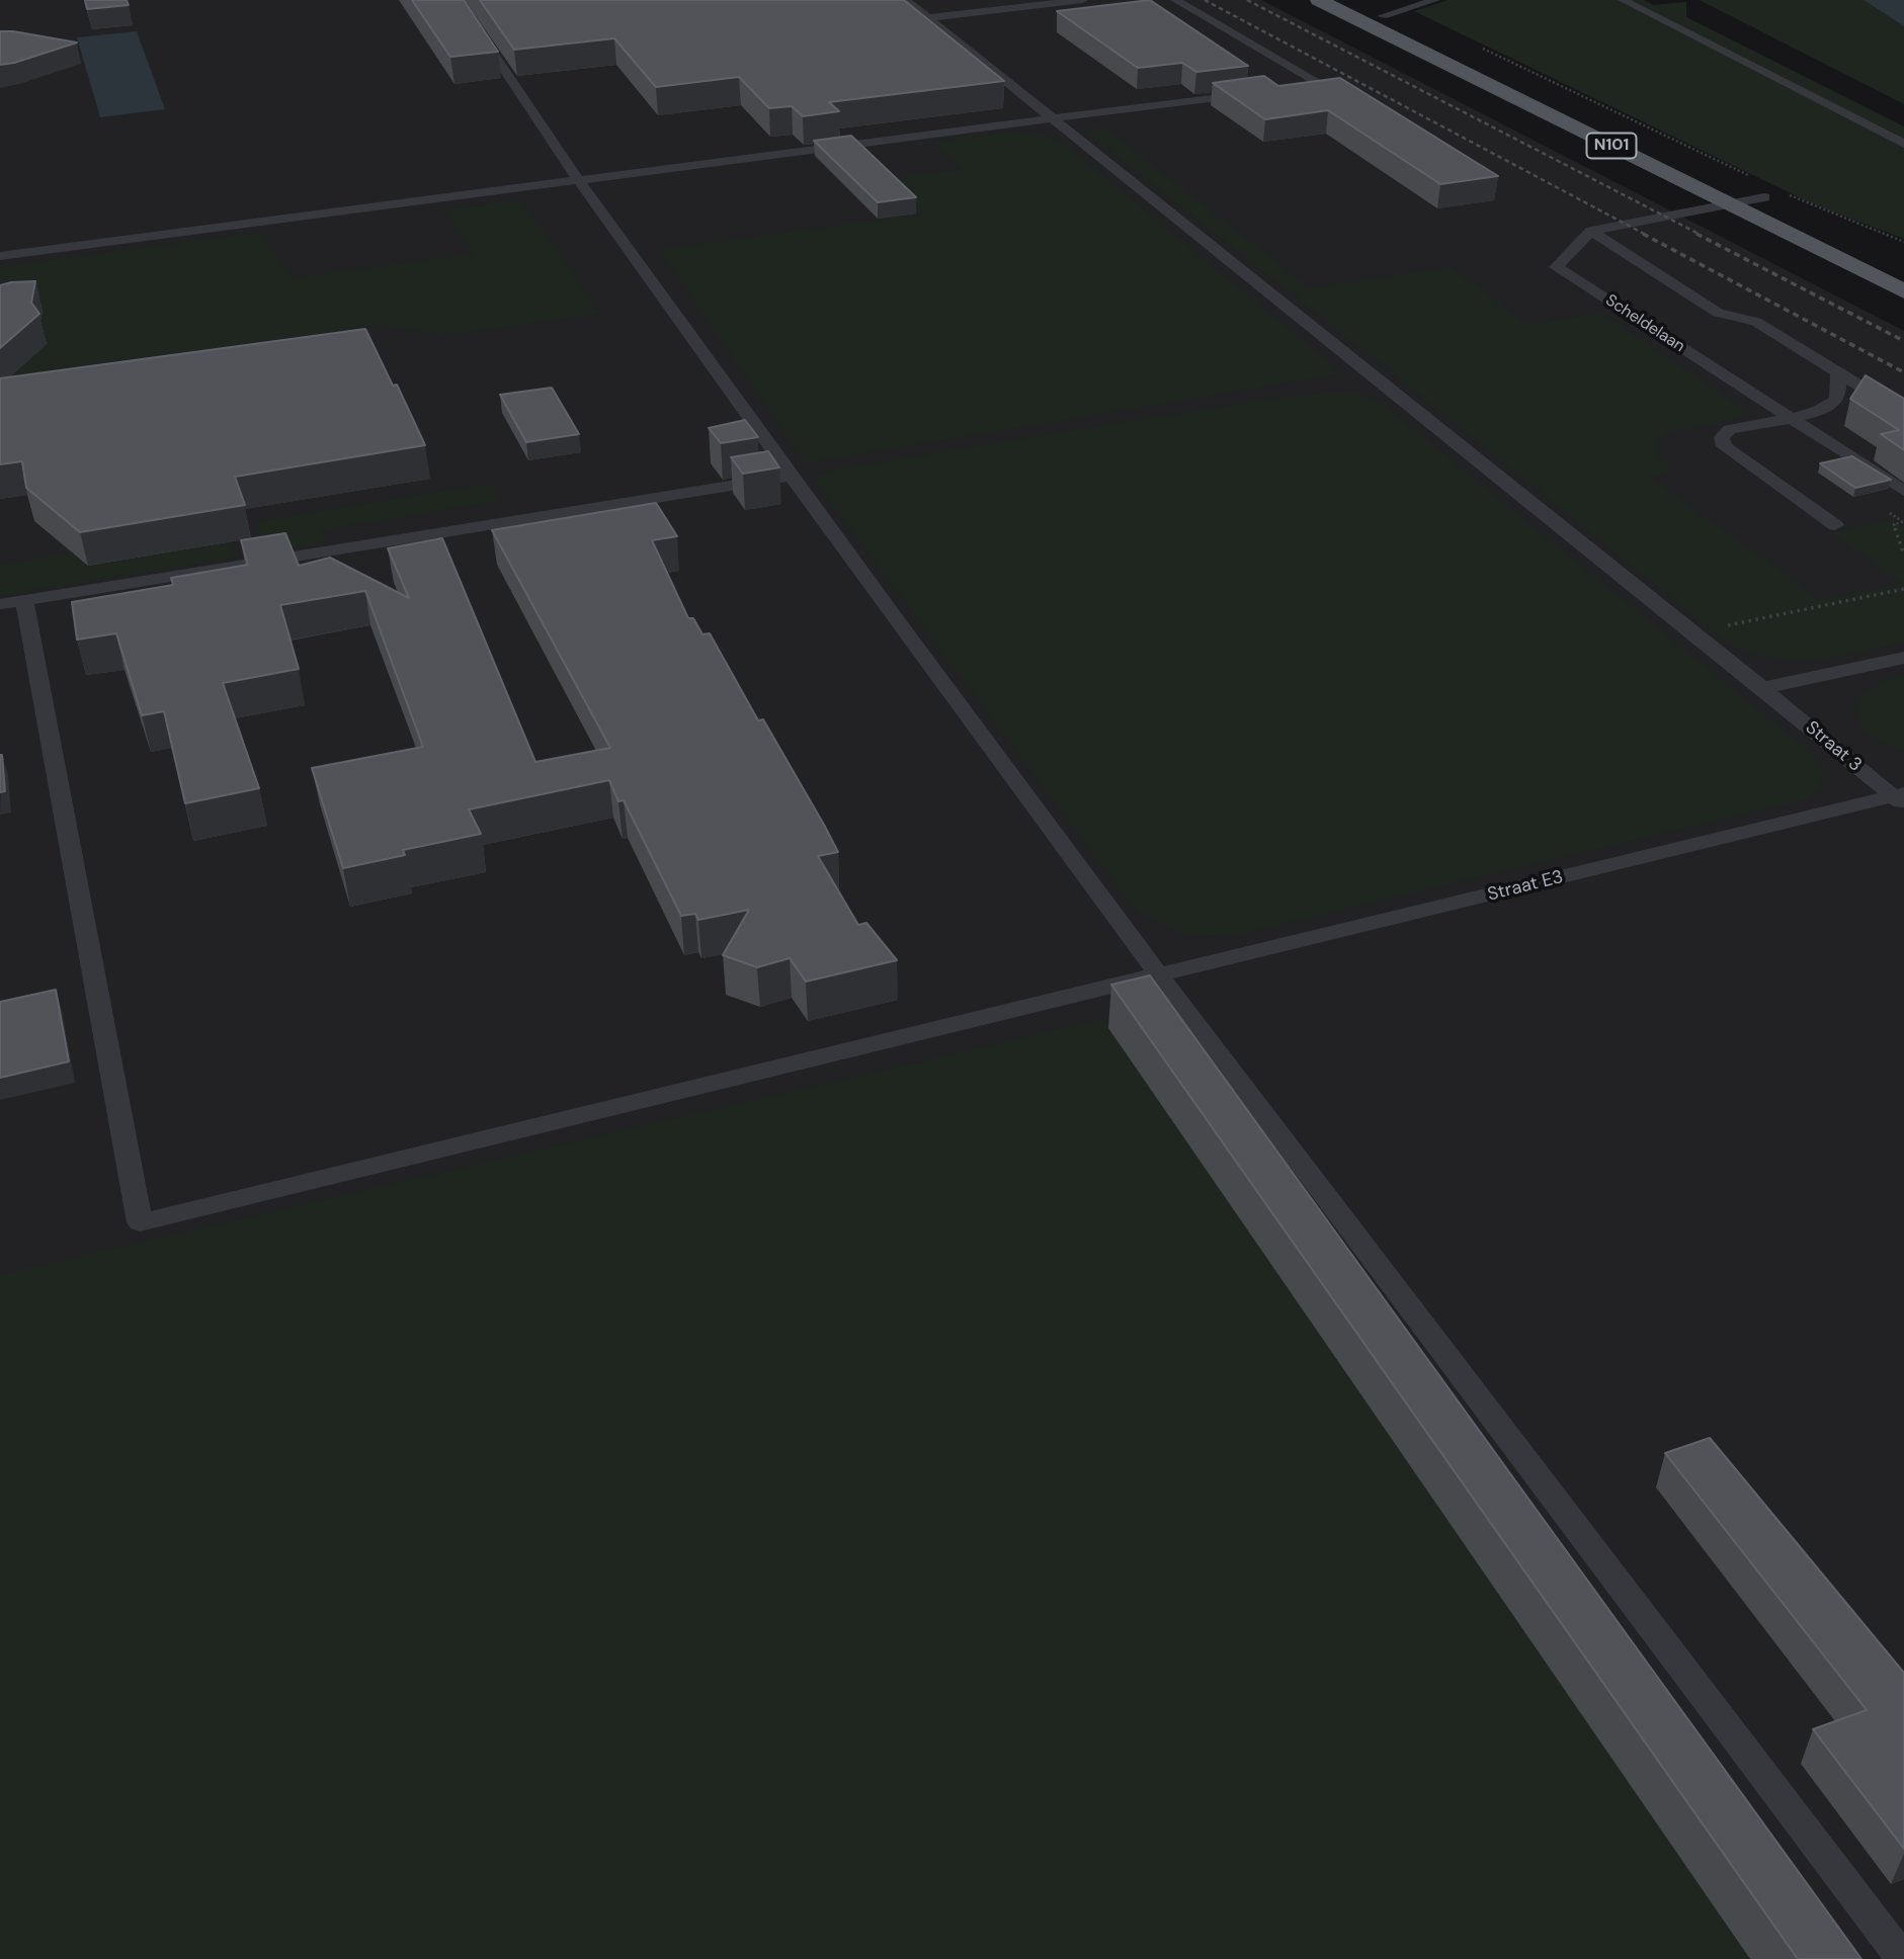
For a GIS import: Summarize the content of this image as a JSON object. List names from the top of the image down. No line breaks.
{"streets":{"main road":["N101"],"lane":["Scheldelaan","Straat 3","Straat E3"]},"crossings":[["Straat 3","Straat E3"]]}
